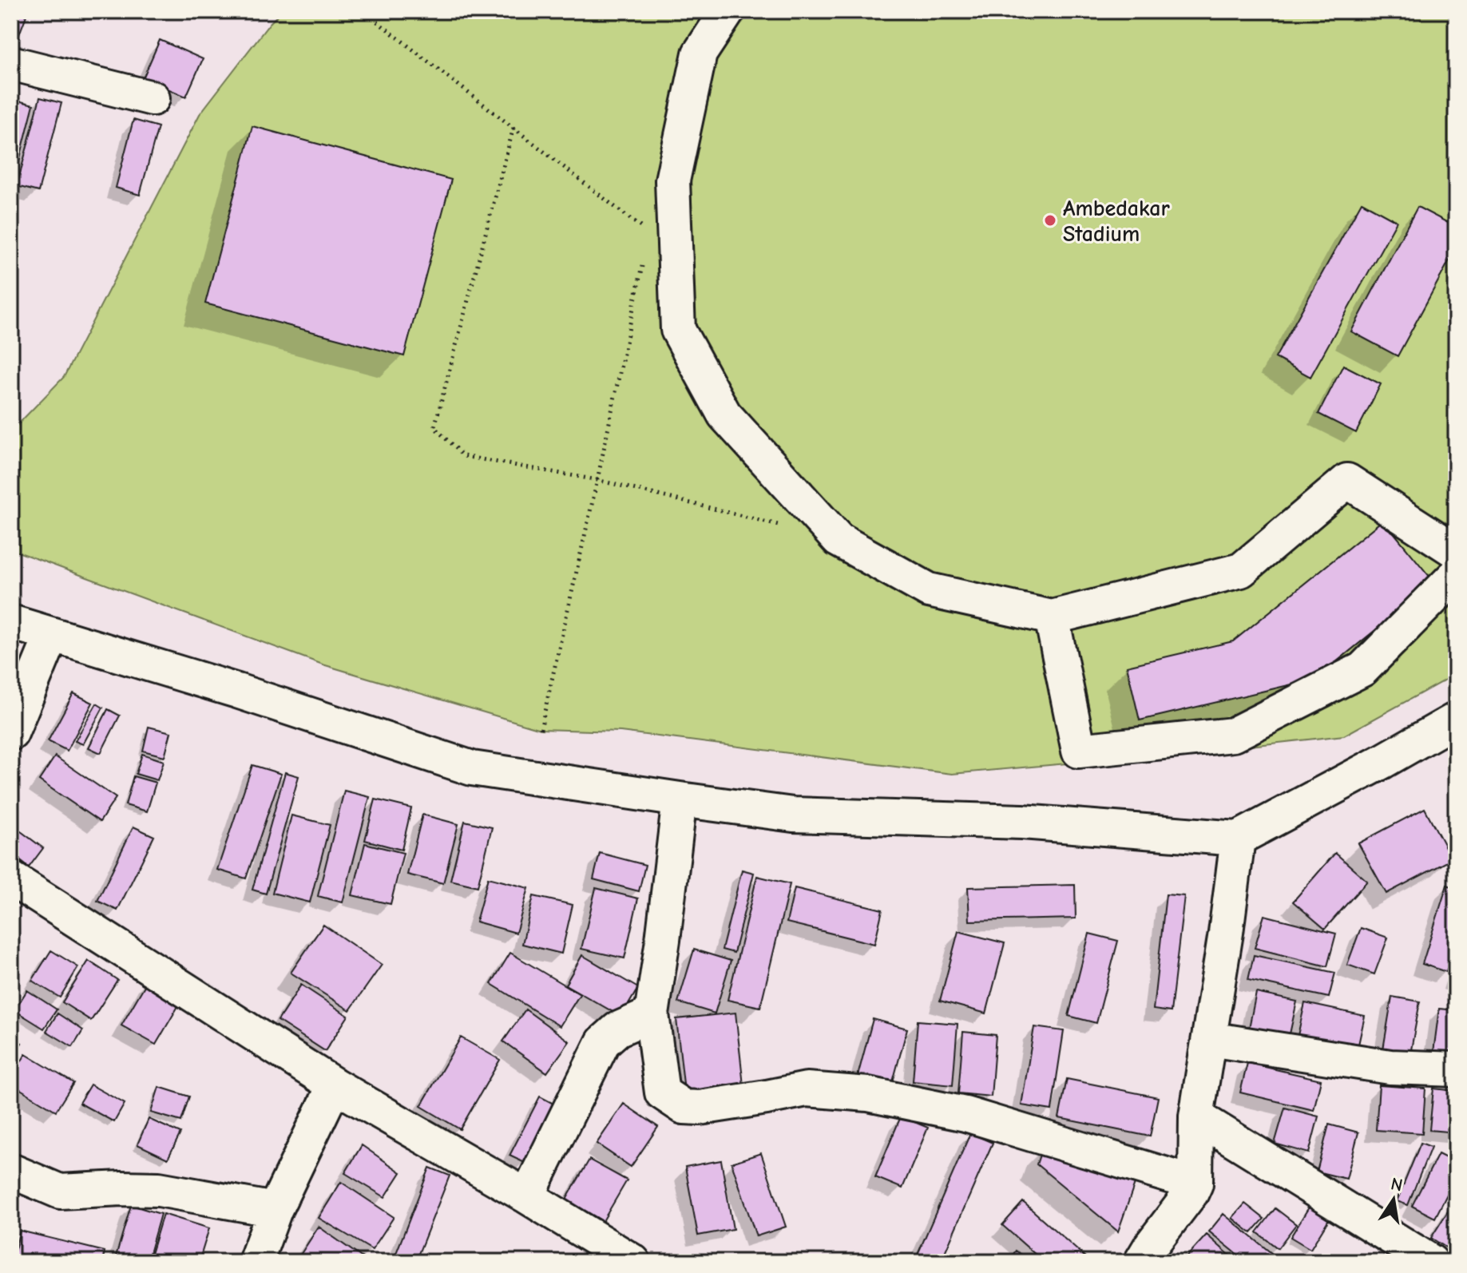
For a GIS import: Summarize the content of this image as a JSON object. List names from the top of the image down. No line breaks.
{"places":["Ambedakar Stadium"],"north":"top"}
